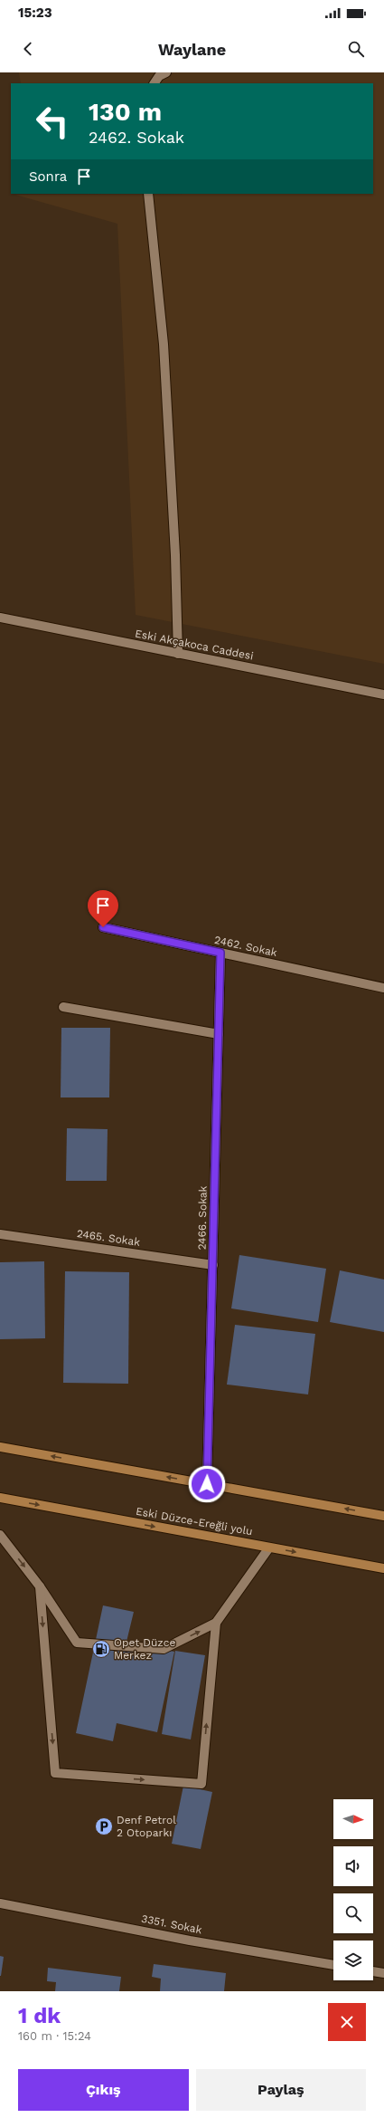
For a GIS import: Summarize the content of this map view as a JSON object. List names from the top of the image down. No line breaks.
{"streets":{"main road":["Eski Düzce-Ereğli yolu"],"street":["Eski Akçakoca Caddesi","2462. Sokak","2466. Sokak","2465. Sokak","3351. Sokak"]},"crossings":[["2462. Sokak","2466. Sokak"],["2466. Sokak","2465. Sokak"]],"places":{"fuel station":["Opet Düzce Merkez"],"parking":["Denf Petrol 2 Otoparkı"]},"north":"right","page":{"status":"15:23","header":"Waylane","turn":["130 m","2462. Sokak"],"then":"Sonra","heading":["1 dk","160 m · 15:24"],"buttons":["Çıkış","Paylaş"]}}
